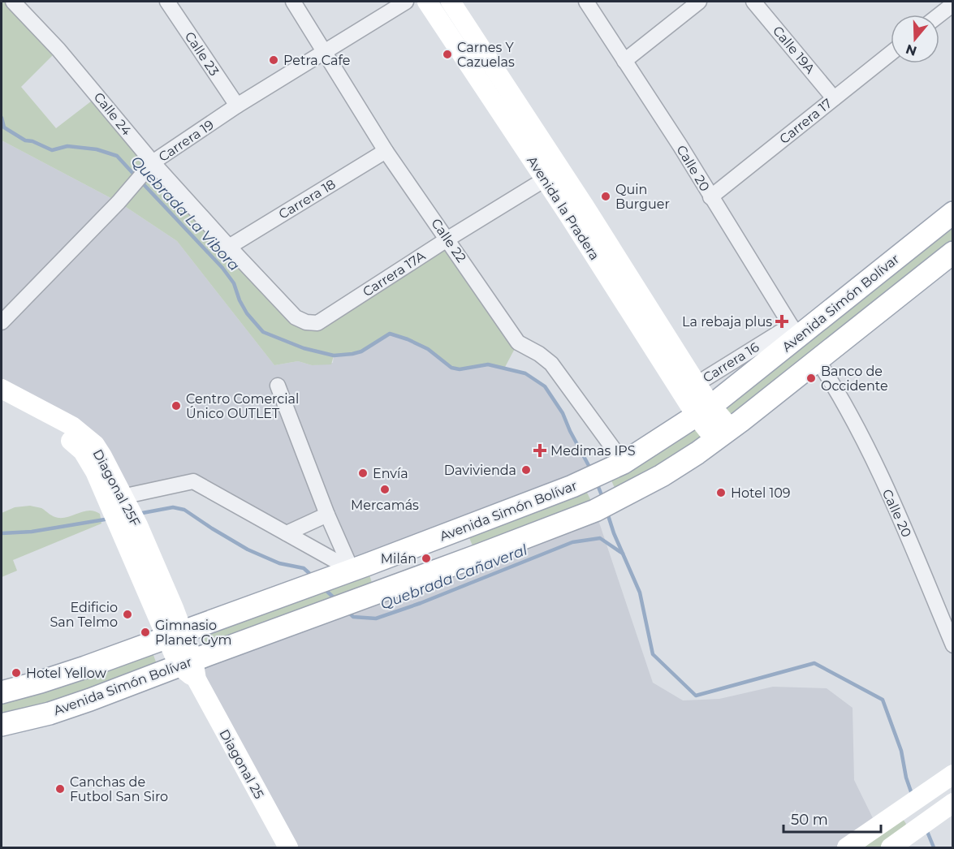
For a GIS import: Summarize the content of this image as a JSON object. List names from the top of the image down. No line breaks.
{"streets":{"main road":["Avenida Simón Bolívar"],"street":["Calle 19A","Calle 23","Calle 24","Carrera 17","Carrera 19","Calle 20","Carrera 18","Avenida la Pradera","Calle 22","Carrera 17A","Carrera 16","Diagonal 25F","Diagonal 25"]},"crossings":[["Calle 19A","Carrera 17"],["Calle 23","Carrera 19"],["Calle 24","Carrera 19"],["Calle 24","Carrera 18"],["Calle 24","Carrera 17A"],["Carrera 17","Calle 20"],["Carrera 19","Calle 22"],["Calle 20","Avenida Simón Bolívar"],["Calle 20","Carrera 16"],["Carrera 18","Calle 22"],["Avenida la Pradera","Carrera 17A"],["Avenida la Pradera","Avenida Simón Bolívar"],["Avenida la Pradera","Carrera 16"],["Calle 22","Carrera 17A"],["Calle 22","Avenida Simón Bolívar"],["Avenida Simón Bolívar","Carrera 16"],["Avenida Simón Bolívar","Diagonal 25F"],["Avenida Simón Bolívar","Diagonal 25"],["Diagonal 25F","Diagonal 25"]],"water":["Quebrada La Vibora","Quebrada Cañaveral"],"places":{"other":["Carnes Y Cazuelas","Petra Cafe","Quin Burguer","Banco de Occidente","Centro Comercial Único OUTLET","Davivienda","Envía","Mercamás","Hotel 109","Milán","Edificio San Telmo","Gimnasio Planet Gym","Hotel Yellow","Canchas de Futbol San Siro"],"health":["La rebaja plus","Medimas IPS"]},"scale_bar":"50 m","north":"bottom"}
